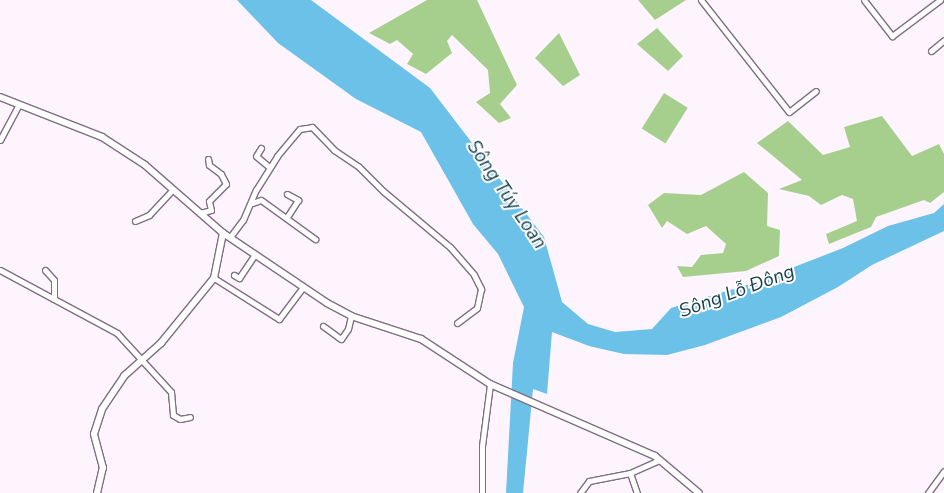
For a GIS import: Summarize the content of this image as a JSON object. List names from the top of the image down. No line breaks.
{"water":["Sông Túy Loan","Sông Lỗ Đông"]}
